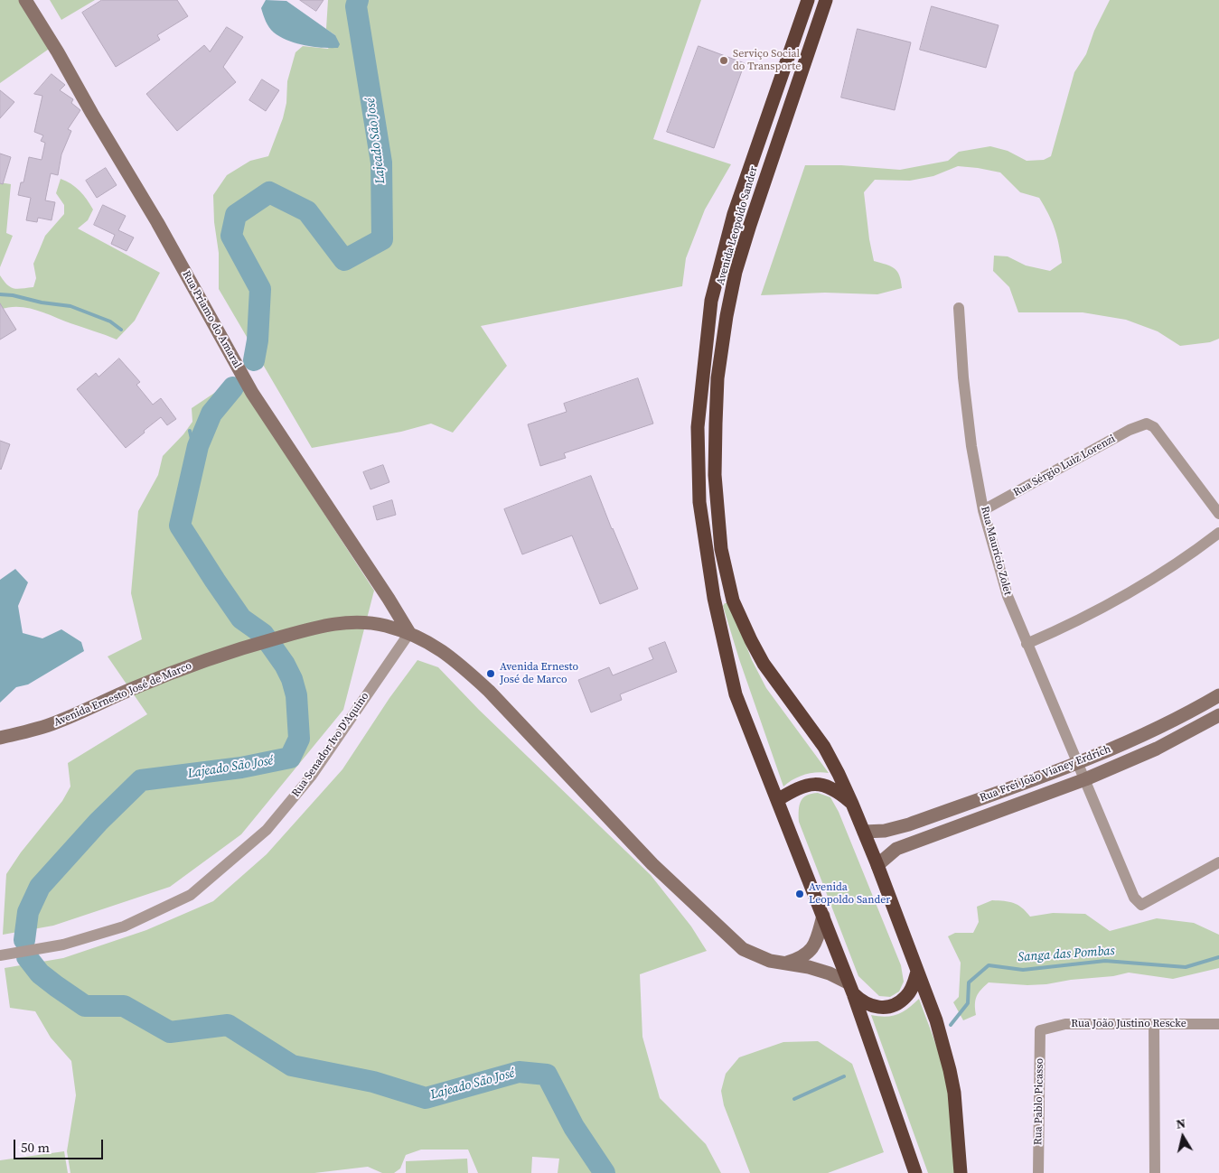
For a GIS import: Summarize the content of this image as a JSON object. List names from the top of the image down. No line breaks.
{"streets":{"highway":["Avenida Leopoldo Sander"],"street":["Rua Priamo do Amaral","Rua Sérgio Luiz Lorenzi","Rua Maurício Zolet","Avenida Ernesto José de Marco","Rua Senador Ivo D'Aquino","Rua Frei João Vianey Erdrich","Rua João Justino Rescke","Rua Pablo Picasso"]},"crossings":[["Avenida Leopoldo Sander","Avenida Ernesto José de Marco"],["Avenida Leopoldo Sander","Rua Frei João Vianey Erdrich"],["Rua Priamo do Amaral","Avenida Ernesto José de Marco"],["Rua Priamo do Amaral","Rua Senador Ivo D'Aquino"],["Rua Sérgio Luiz Lorenzi","Rua Maurício Zolet"],["Rua Maurício Zolet","Rua Frei João Vianey Erdrich"],["Avenida Ernesto José de Marco","Rua Senador Ivo D'Aquino"],["Rua João Justino Rescke","Rua Pablo Picasso"]],"water":["Lajeado São José","Sanga das Pombas"],"places":["Serviço Social do Transporte","Avenida Ernesto José de Marco","Avenida Leopoldo Sander"],"scale_bar":"50 m","north":"top"}
